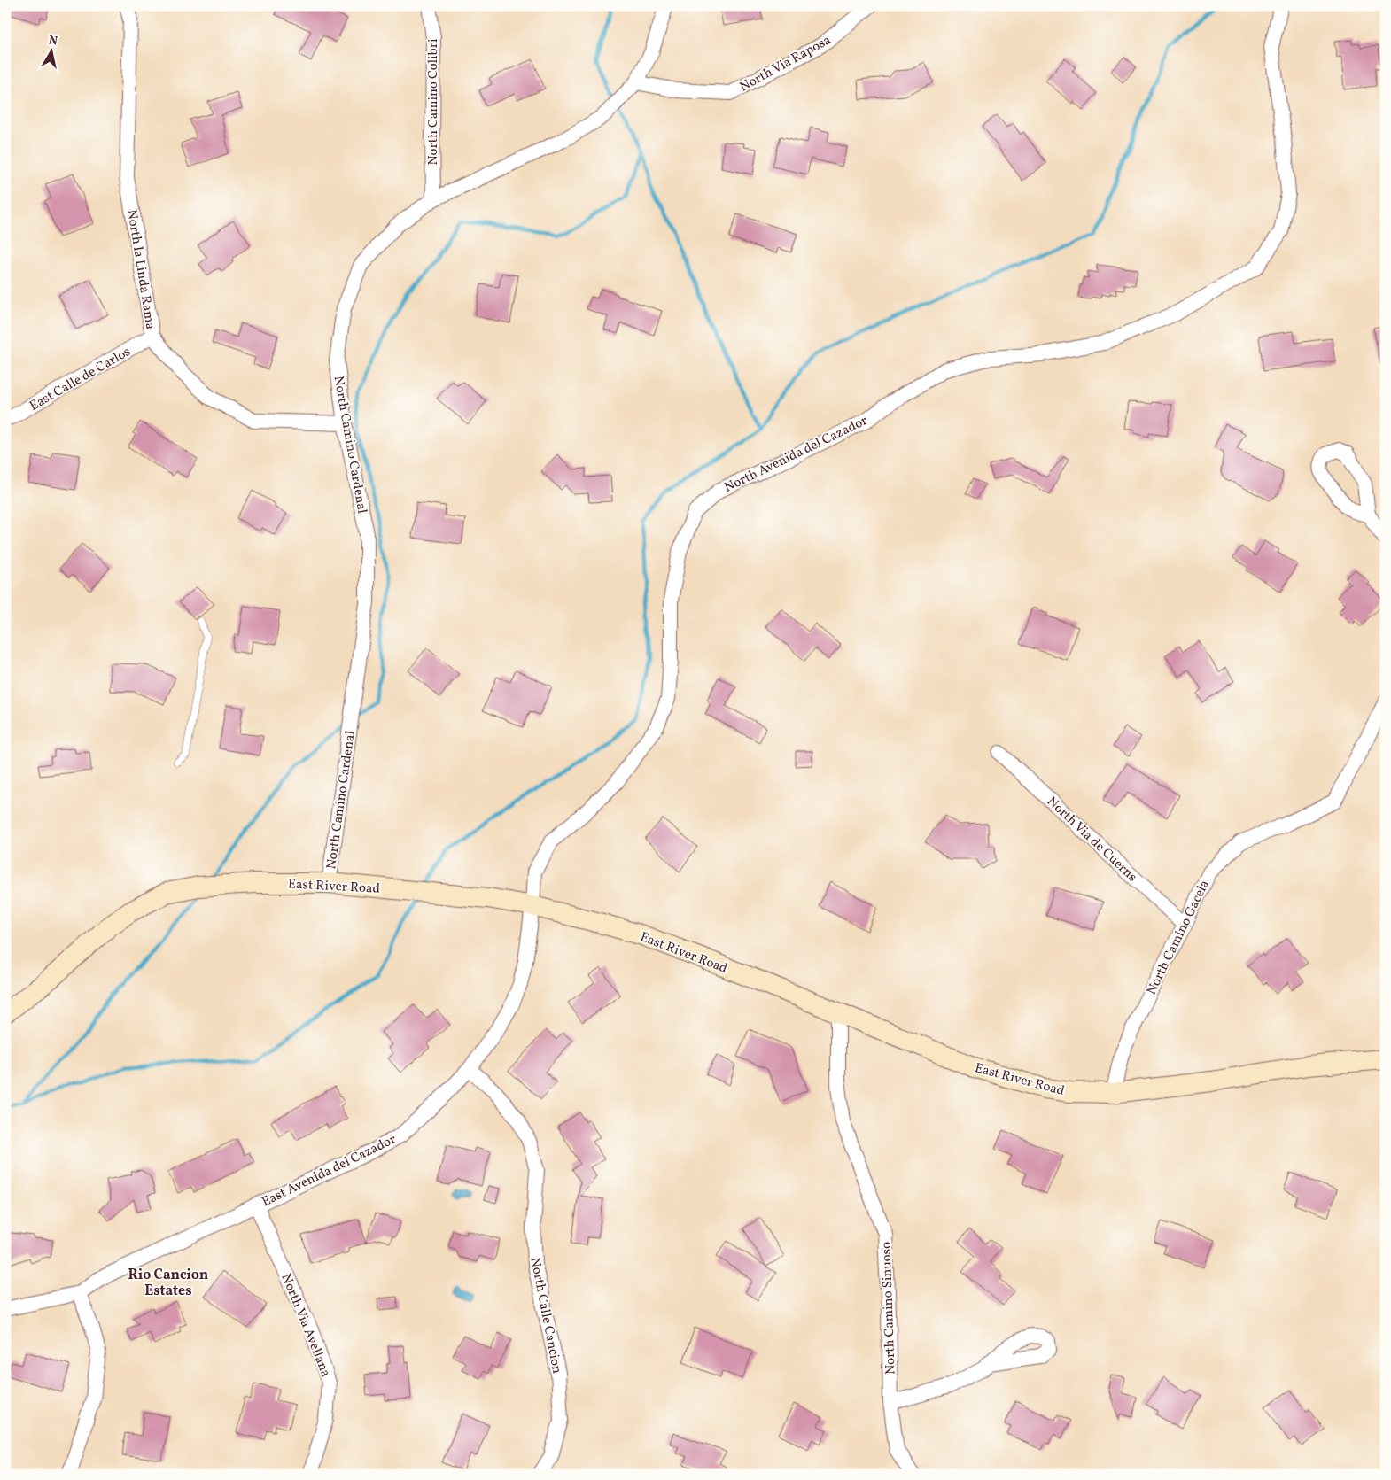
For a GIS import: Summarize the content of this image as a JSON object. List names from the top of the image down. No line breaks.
{"streets":{"street":["North Via Raposa","North Camino Colibri","North la Linda Rama","East Calle de Carlos","North Camino Cardenal","North Avenida del Cazador","North Via de Cuerns","East River Road","North Camino Gacela","East Avenida del Cazador","North Camino Sinuoso","North Calle Cancion","North Via Avellana"]},"crossings":[["North Via Raposa","North Camino Cardenal"],["North Camino Colibri","North Camino Cardenal"],["North la Linda Rama","East Calle de Carlos"],["North la Linda Rama","North Camino Cardenal"],["North Camino Cardenal","East River Road"],["North Avenida del Cazador","East River Road"],["North Avenida del Cazador","East Avenida del Cazador"],["North Via de Cuerns","North Camino Gacela"],["East River Road","North Camino Gacela"],["East River Road","East Avenida del Cazador"],["East River Road","North Camino Sinuoso"],["East Avenida del Cazador","North Calle Cancion"],["East Avenida del Cazador","North Via Avellana"]],"districts":["Rio Cancion Estates"],"north":"top"}
